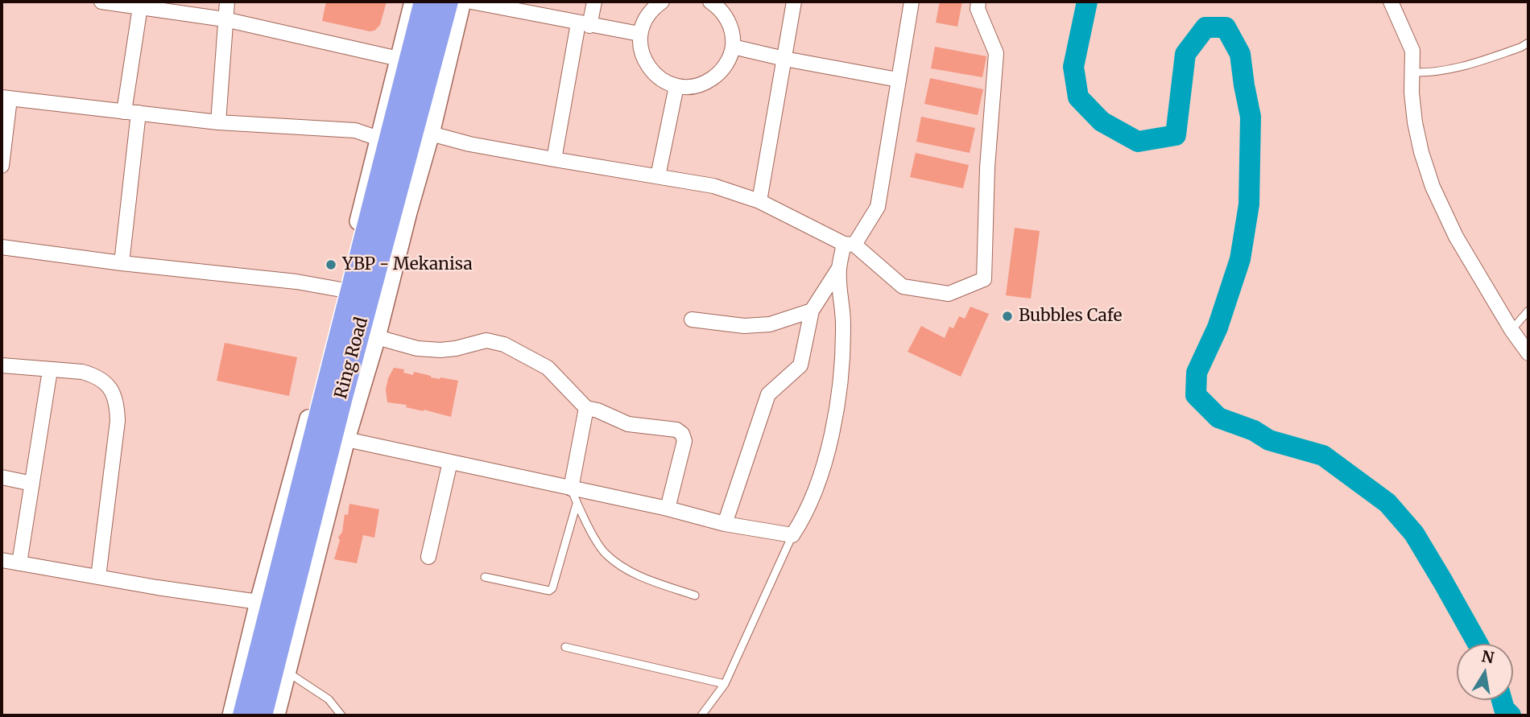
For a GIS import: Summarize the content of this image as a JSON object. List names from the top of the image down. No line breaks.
{"streets":{"highway":["Ring Road"]},"places":["YBP - Mekanisa","Bubbles Cafe"],"north":"top"}
